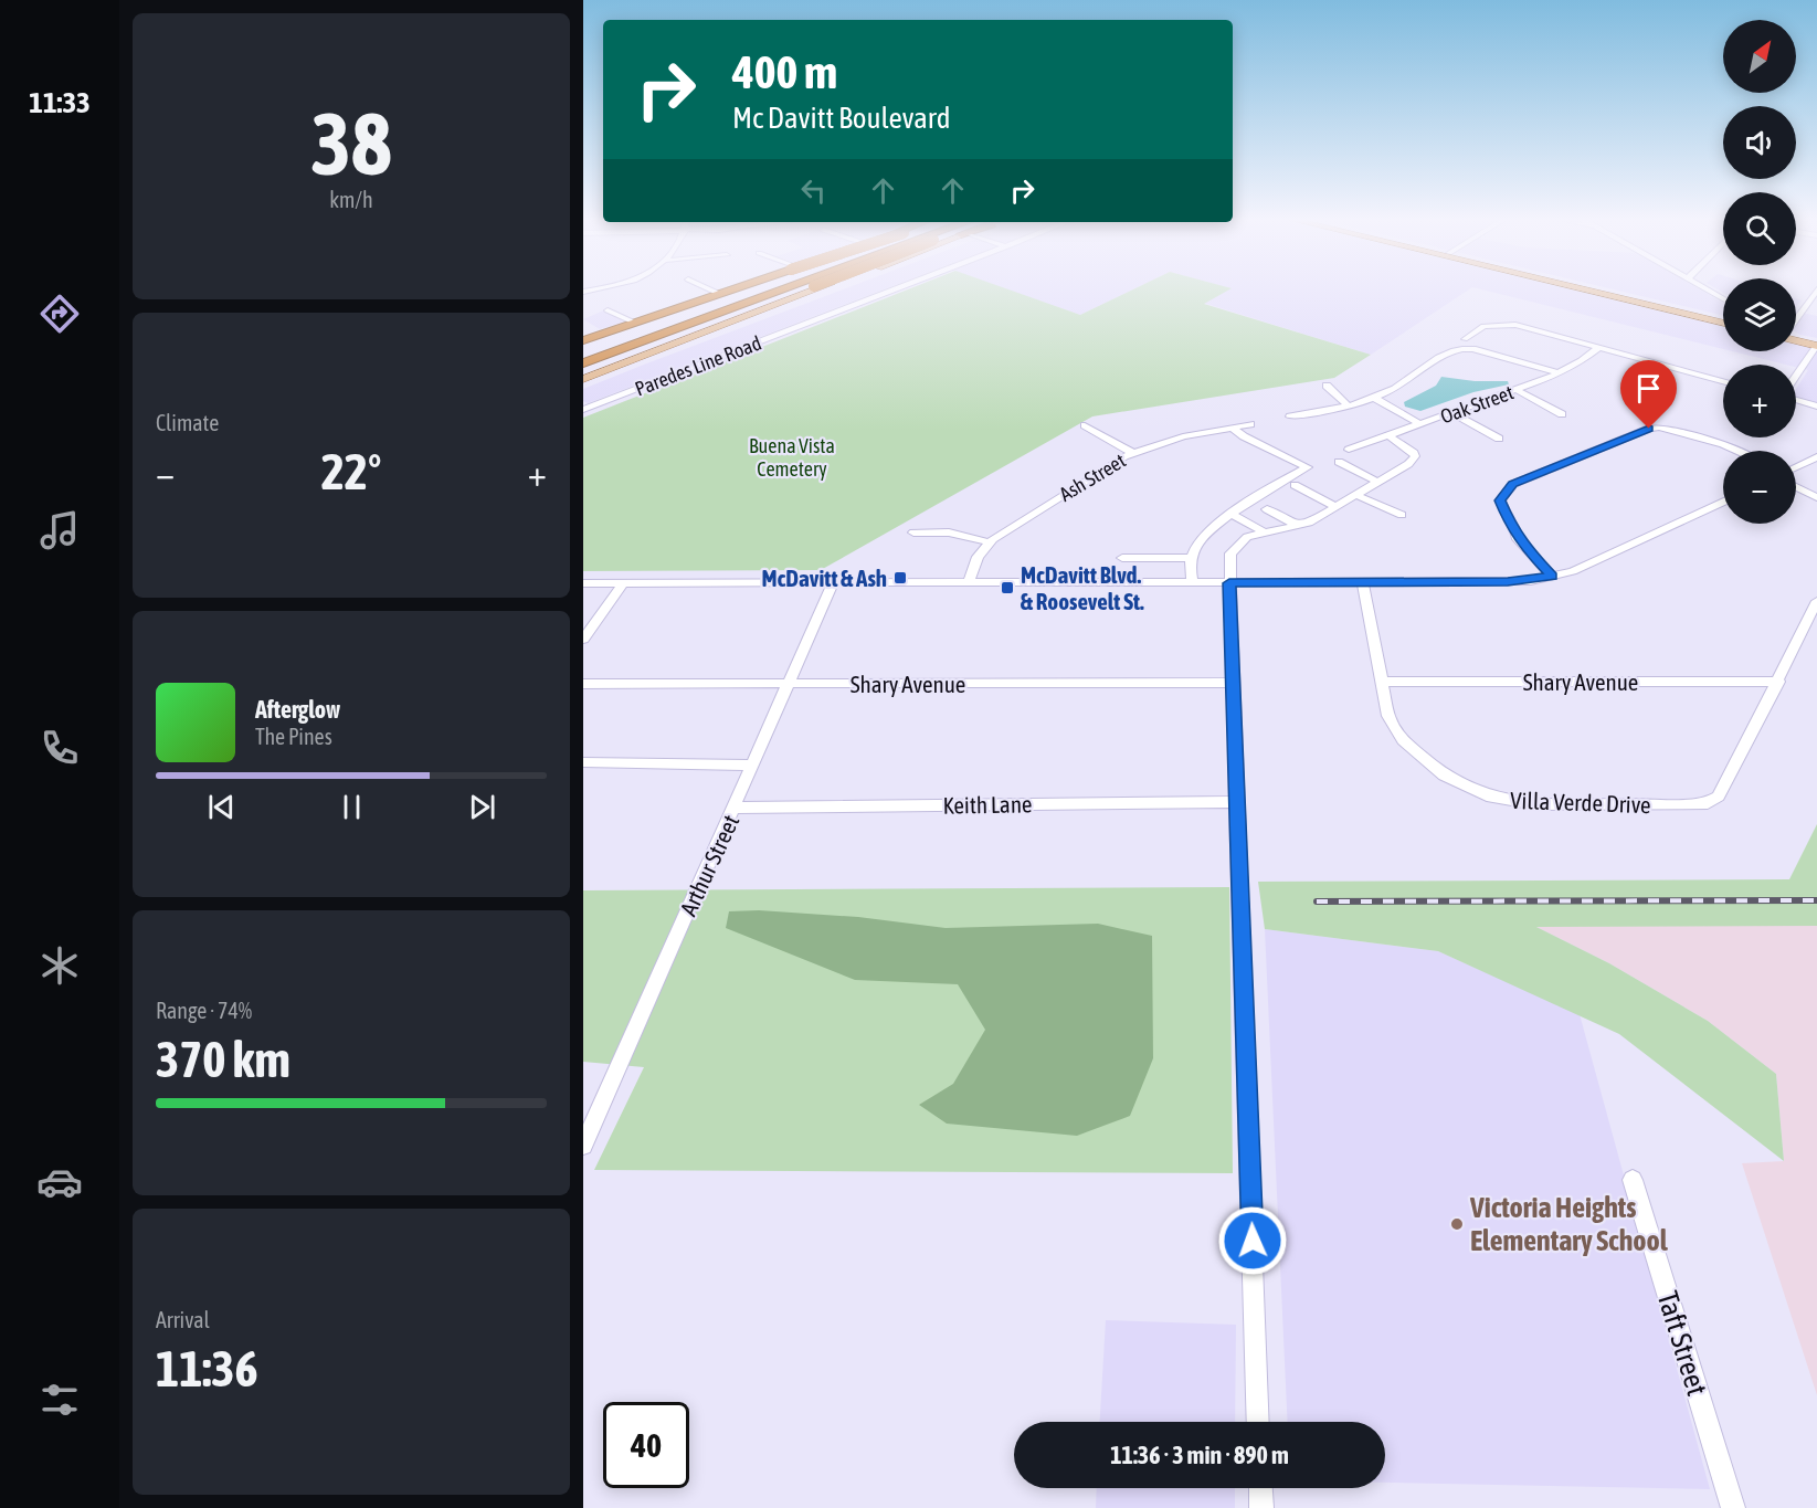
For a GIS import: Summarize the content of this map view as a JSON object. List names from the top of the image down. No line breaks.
{"streets":{"street":["Paredes Line Road","Oak Street","Ash Street","Shary Avenue","Villa Verde Drive","Keith Lane","Arthur Street","Taft Street"]},"crossings":[["Shary Avenue","Villa Verde Drive"],["Shary Avenue","Arthur Street"],["Keith Lane","Arthur Street"]],"parks":["Buena Vista Cemetery"],"places":{"transit":["McDavitt & Ash","McDavitt Blvd. & Roosevelt St."],"other":["Victoria Heights Elementary School"]},"north":"top right","page":{"tabs":"11:33","tile":[["38","km/h"],"Climate",["Range · 74%","370 km"],["Arrival","11:36"]],"map_buttons":["+","−"],"turn":["400 m","Mc Davitt Boulevard"],"heat":["−","22°","+"],"song":["Afterglow","The Pines"],"limit":"40","trip":"11:36 · 3 min · 890 m"}}
